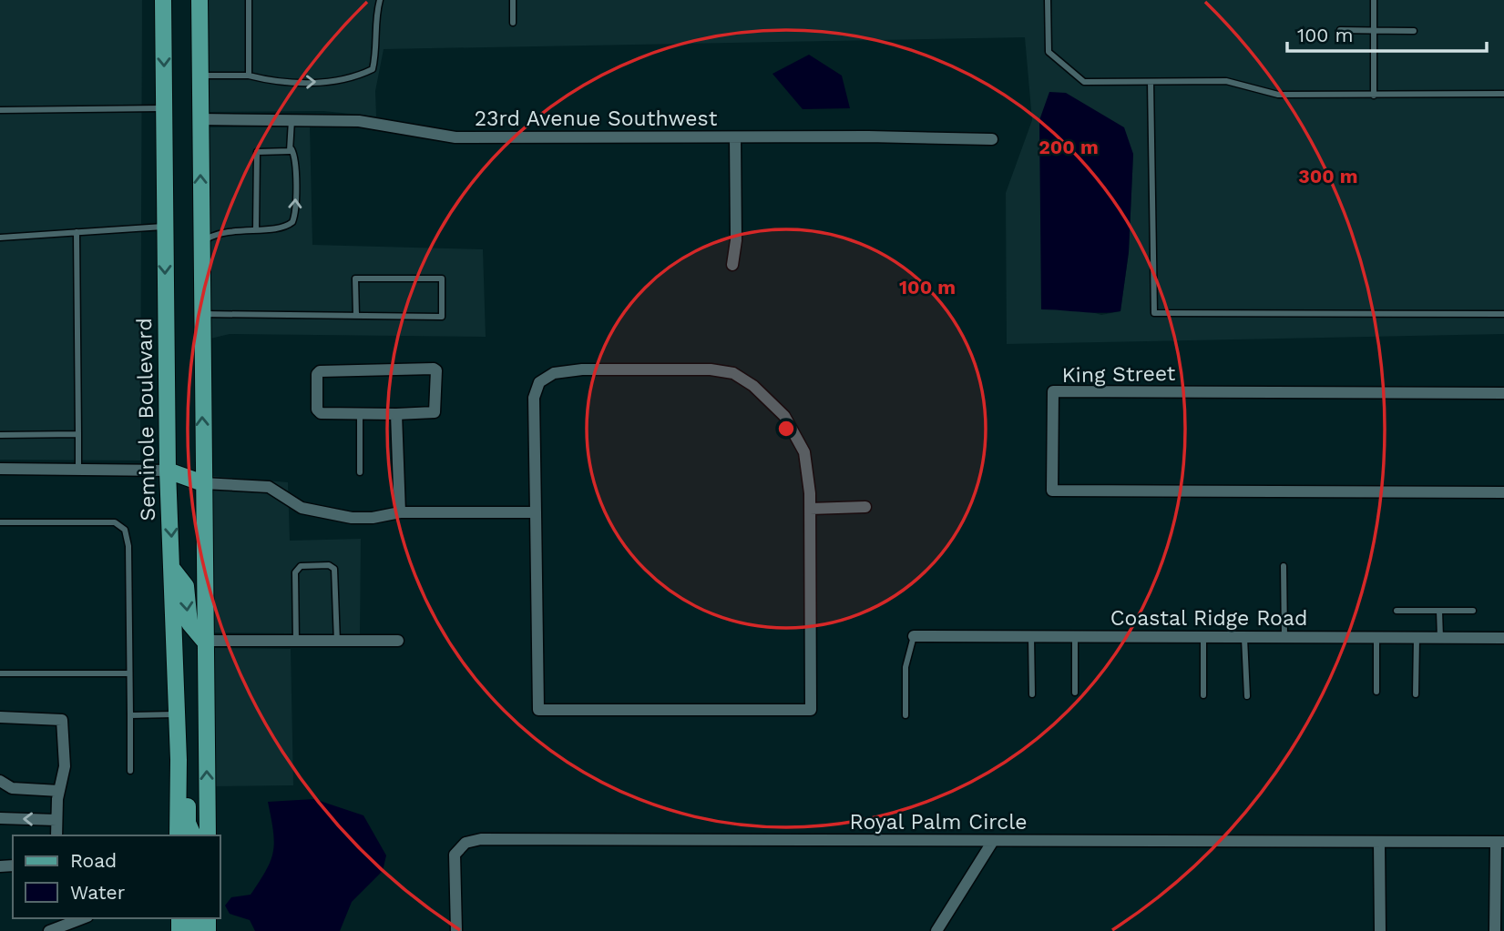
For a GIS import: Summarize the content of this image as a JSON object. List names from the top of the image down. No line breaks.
{"streets":{"main road":["Seminole Boulevard"],"street":["23rd Avenue Southwest","King Street","Coastal Ridge Road","Royal Palm Circle"]},"legend":["Road","Water"],"scale_bar":"100 m","rings":["200 m","300 m","100 m"]}
